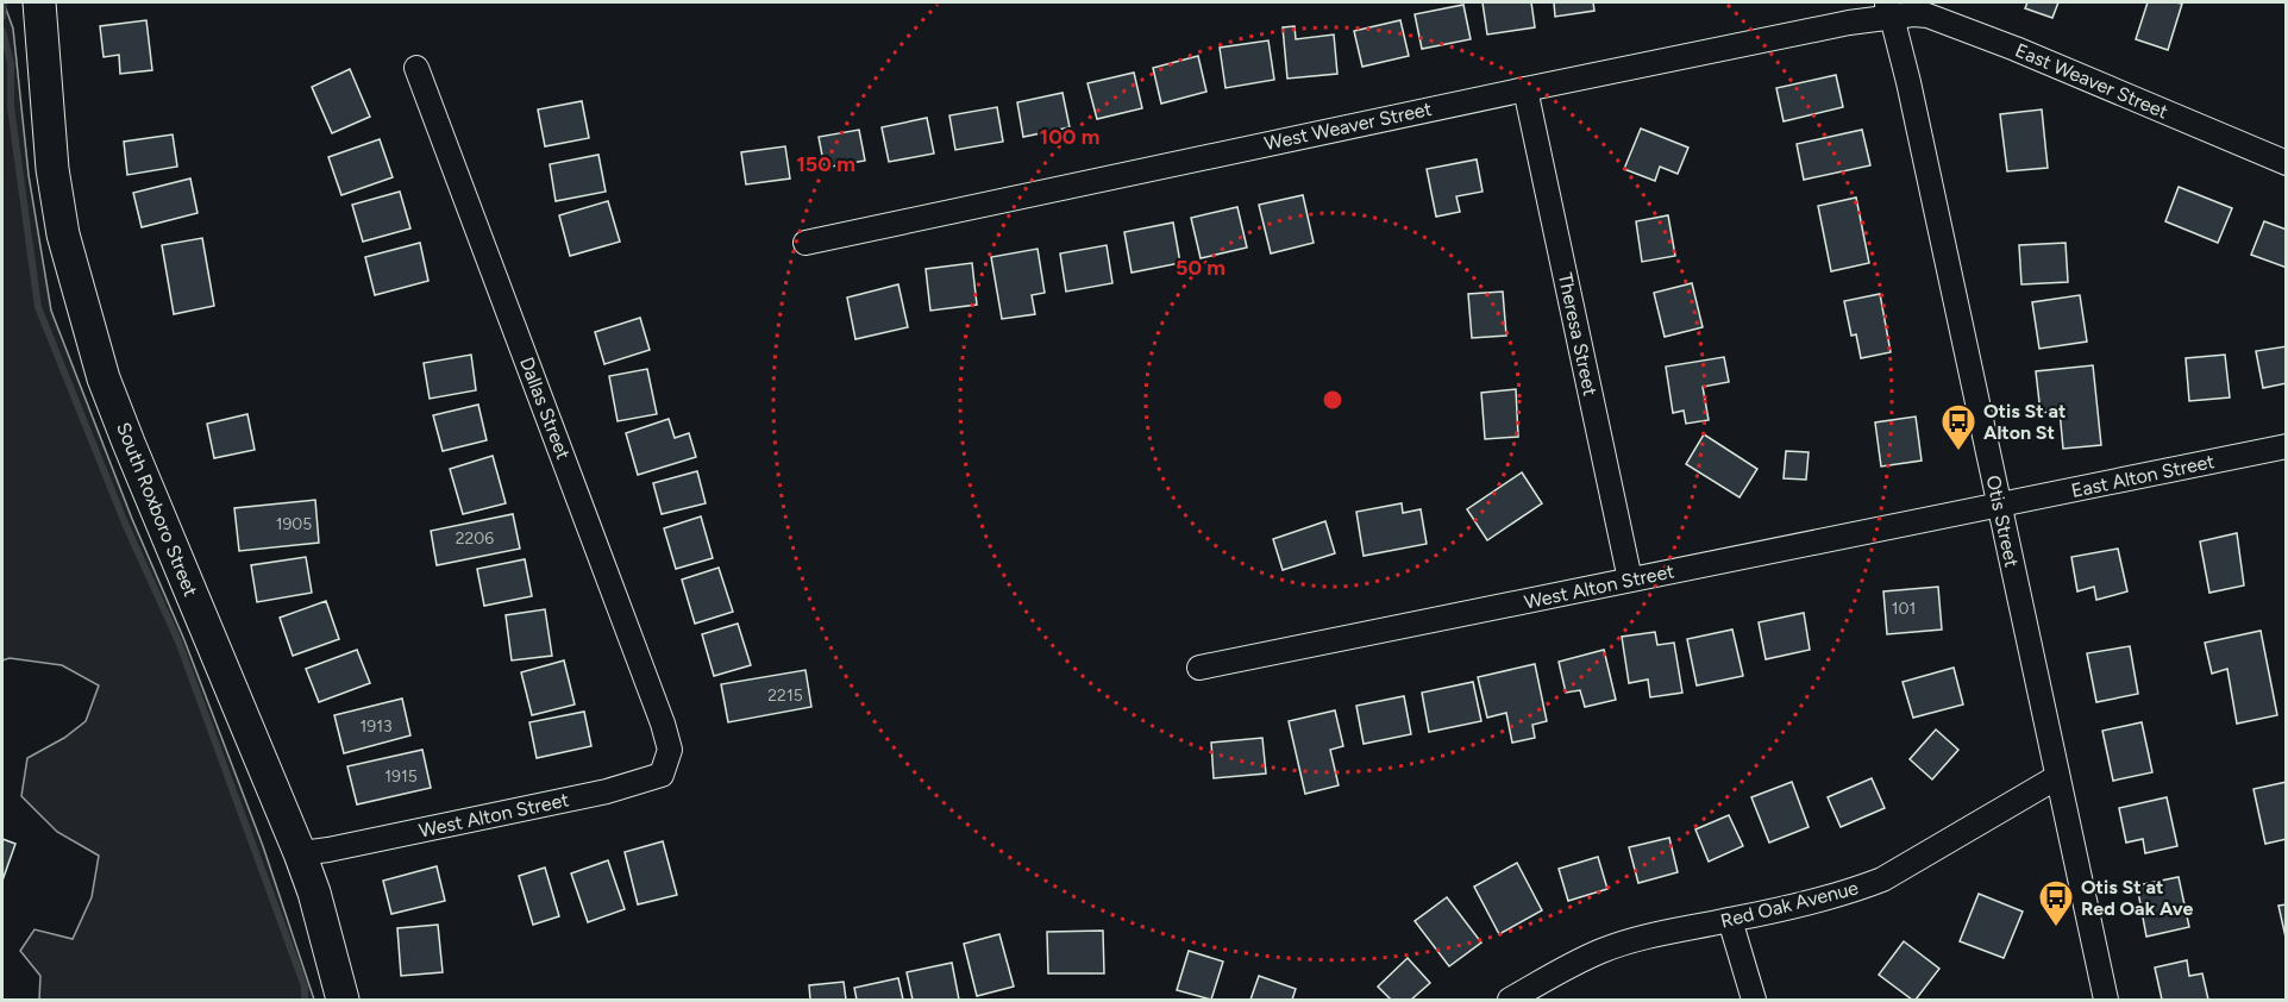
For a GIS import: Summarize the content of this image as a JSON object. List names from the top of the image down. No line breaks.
{"streets":{"street":["East Weaver Street","West Weaver Street","Theresa Street","Dallas Street","East Alton Street","South Roxboro Street","Otis Street","West Alton Street","Red Oak Avenue"]},"crossings":[["East Weaver Street","West Weaver Street"],["East Weaver Street","Otis Street"],["West Weaver Street","Theresa Street"],["West Weaver Street","Otis Street"],["Theresa Street","West Alton Street"],["Dallas Street","West Alton Street"],["East Alton Street","Otis Street"],["East Alton Street","West Alton Street"],["South Roxboro Street","West Alton Street"],["Otis Street","West Alton Street"],["Otis Street","Red Oak Avenue"]],"places":{"bus stop":["Otis St at Alton St","Otis St at Red Oak Ave"]},"house_numbers":["1905","2206","101","2215","1913","1915"],"rings":["100 m","150 m","50 m"]}
